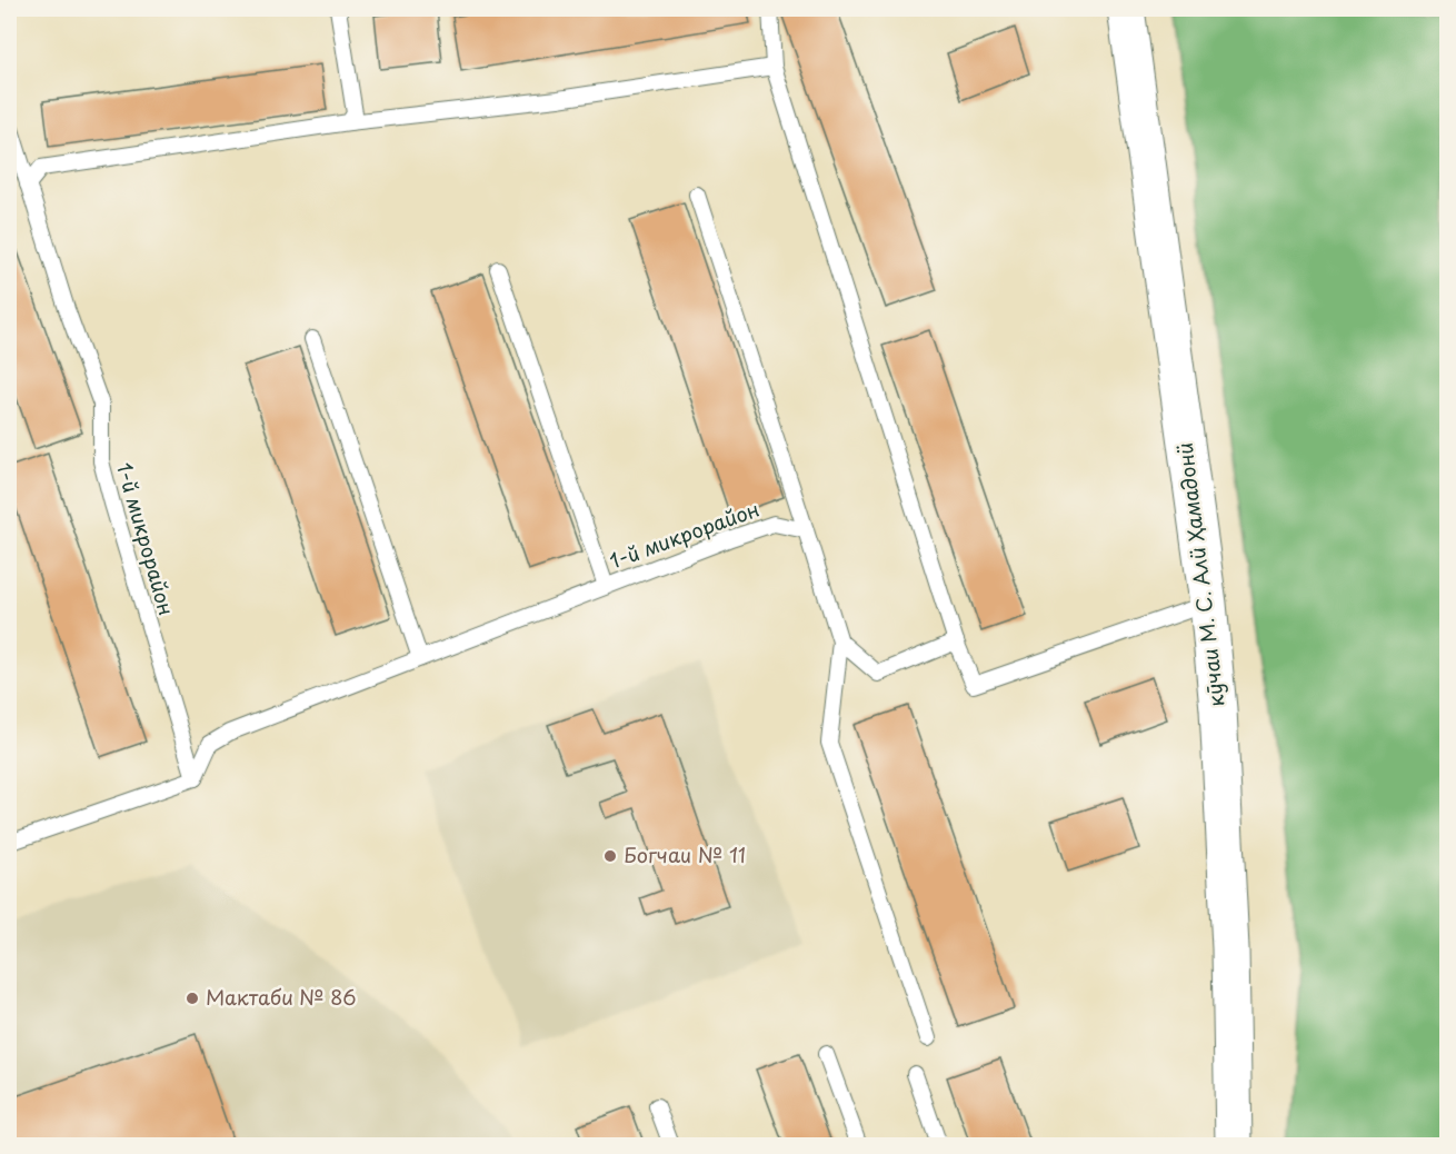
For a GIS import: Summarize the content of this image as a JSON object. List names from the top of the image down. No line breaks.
{"streets":{"street":["кӯчаи М. С. Алӣ Ҳамадонӣ"],"lane":["1-й микрорайон"]},"places":["Богчаи № 11","Мактаби № 86"]}
